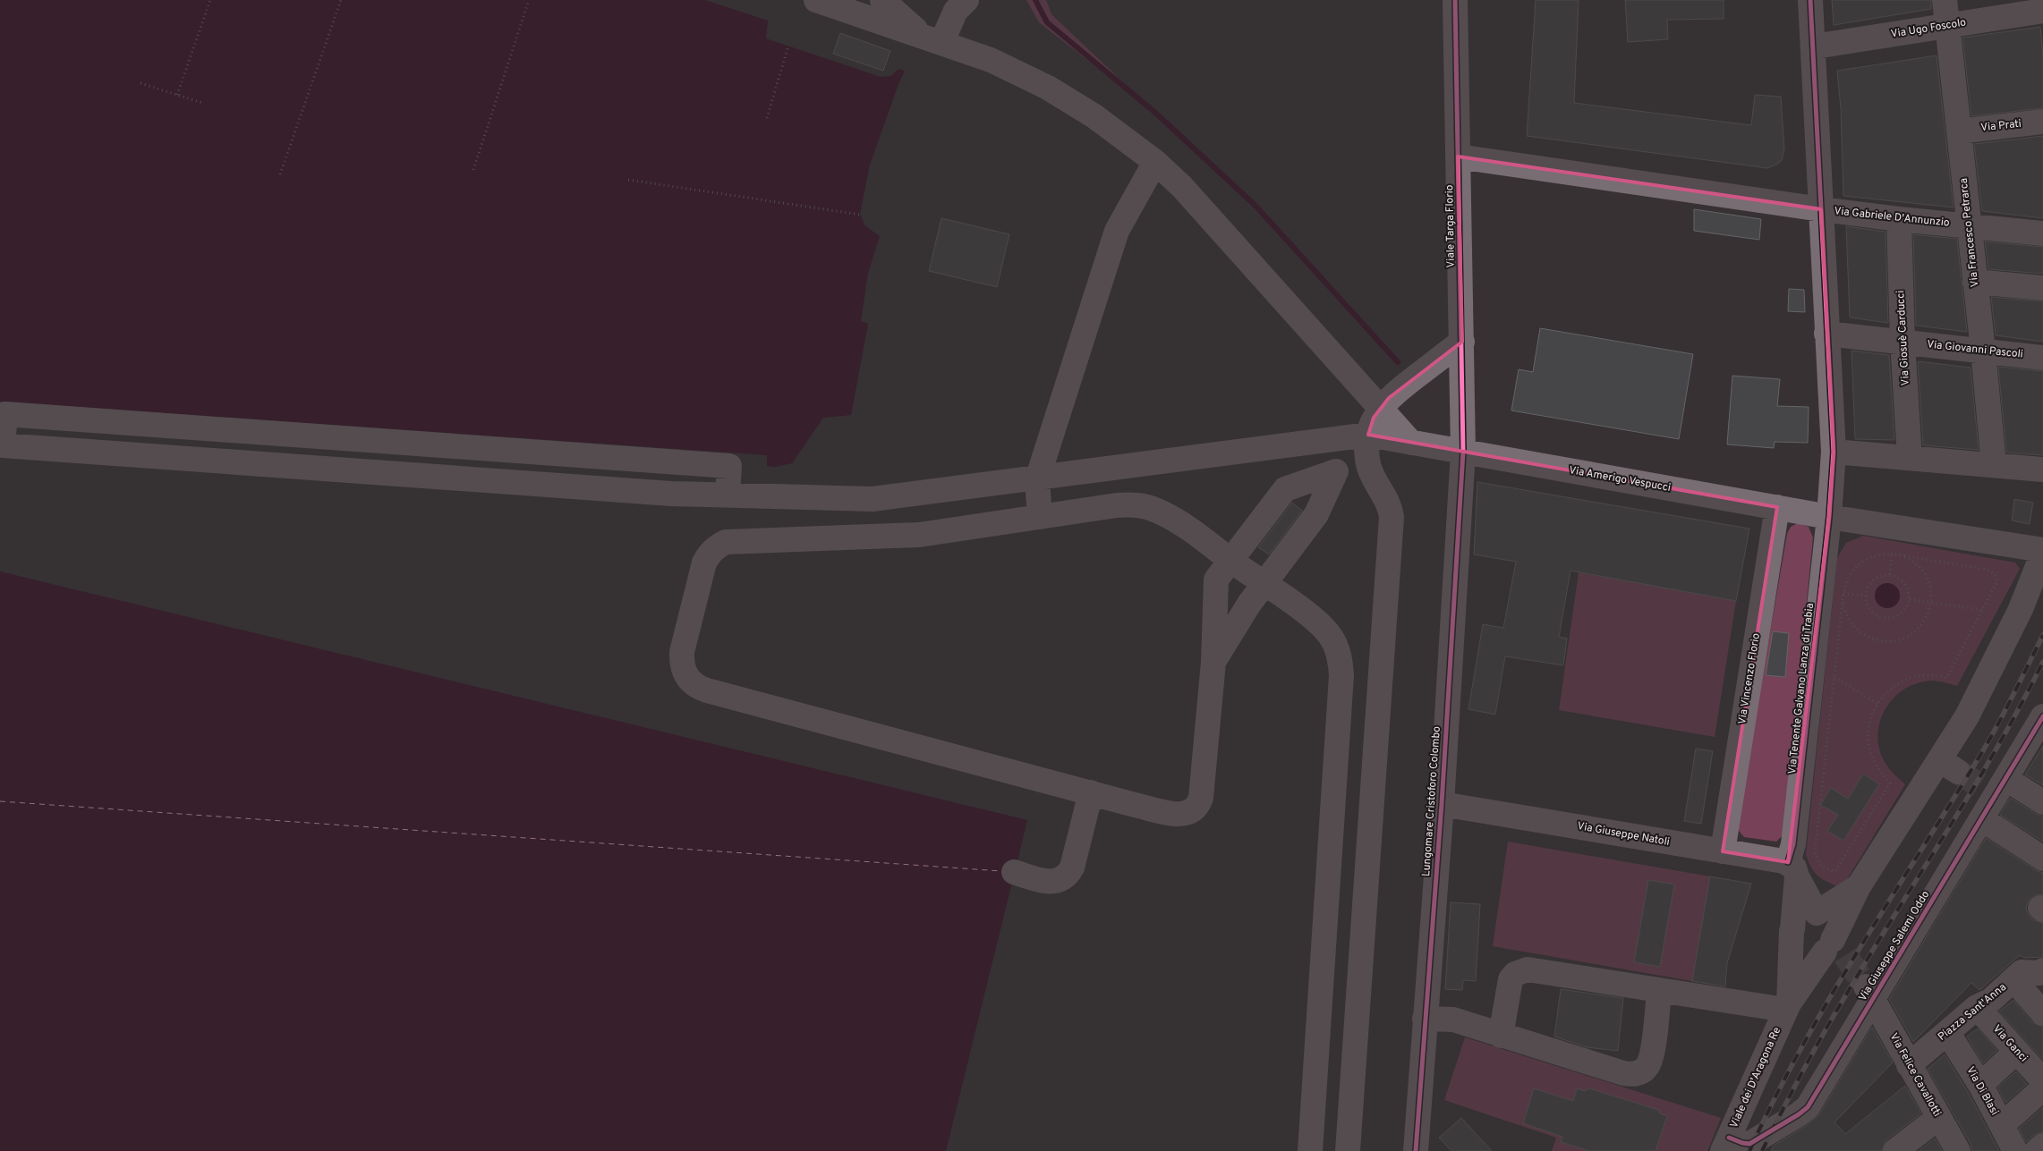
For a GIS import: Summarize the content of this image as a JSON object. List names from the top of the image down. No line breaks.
{"streets":{"street":["Via Ugo Foscolo","Via Prati","Via Gabriele D'Annunzio","Viale Targa Florio","Via Francesco Petrarca","Via Giosuè Carducci","Via Giovanni Pascoli","Via Amerigo Vespucci","Via Vincenzo Florio","Via Tenente Galvano Lanza di Trabia","Lungomare Cristoforo Colombo","Via Giuseppe Natoli","Via Giuseppe Salemi Oddo","Piazza Sant'Anna","Via Ganci","Via Felice Cavallotti","Viale dei D'Aragona Re","Via Di Blasi"]},"crossings":[["Via Ugo Foscolo","Via Francesco Petrarca"],["Via Ugo Foscolo","Via Tenente Galvano Lanza di Trabia"],["Via Prati","Via Francesco Petrarca"],["Via Gabriele D'Annunzio","Viale Targa Florio"],["Via Gabriele D'Annunzio","Via Francesco Petrarca"],["Via Gabriele D'Annunzio","Via Giosuè Carducci"],["Via Gabriele D'Annunzio","Via Tenente Galvano Lanza di Trabia"],["Viale Targa Florio","Via Amerigo Vespucci"],["Viale Targa Florio","Lungomare Cristoforo Colombo"],["Via Francesco Petrarca","Via Giovanni Pascoli"],["Via Giosuè Carducci","Via Giovanni Pascoli"],["Via Giovanni Pascoli","Via Tenente Galvano Lanza di Trabia"],["Via Amerigo Vespucci","Via Vincenzo Florio"],["Via Amerigo Vespucci","Via Tenente Galvano Lanza di Trabia"],["Via Amerigo Vespucci","Lungomare Cristoforo Colombo"],["Via Vincenzo Florio","Via Giuseppe Natoli"],["Via Tenente Galvano Lanza di Trabia","Via Giuseppe Natoli"],["Via Tenente Galvano Lanza di Trabia","Viale dei D'Aragona Re"],["Lungomare Cristoforo Colombo","Via Giuseppe Natoli"],["Via Giuseppe Salemi Oddo","Via Felice Cavallotti"],["Via Giuseppe Salemi Oddo","Viale dei D'Aragona Re"],["Piazza Sant'Anna","Via Ganci"],["Piazza Sant'Anna","Via Felice Cavallotti"],["Piazza Sant'Anna","Via Di Blasi"]]}
